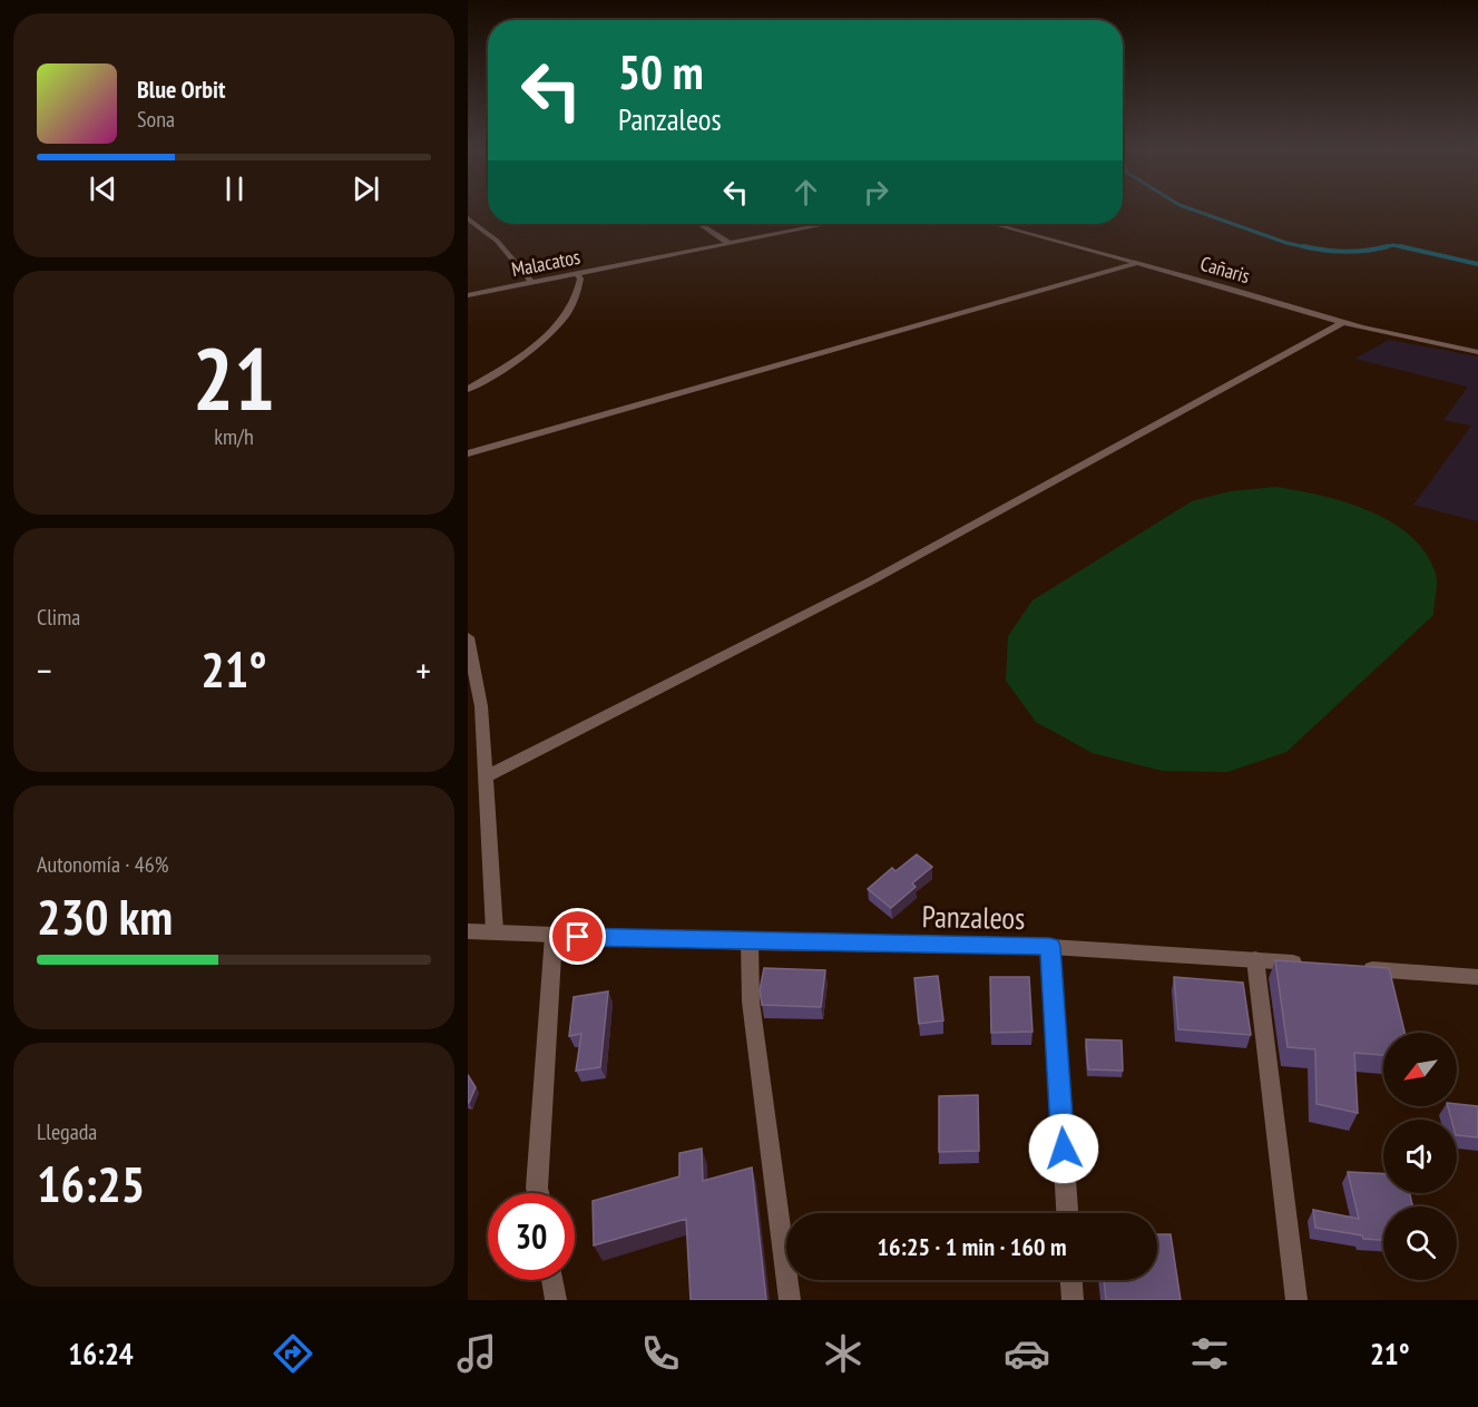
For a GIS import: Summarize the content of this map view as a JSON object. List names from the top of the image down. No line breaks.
{"streets":{"street":["Malacatos","Cañaris","Panzaleos"]},"north":"bottom left","page":{"turn":["50 m","Panzaleos"],"song":["Blue Orbit","Sona"],"tile":[["21","km/h"],"Clima",["Autonomía · 46%","230 km"],["Llegada","16:25"]],"heat":["−","21°","+"],"limit":"30","trip":"16:25 · 1 min · 160 m","tabs":["16:24","21°"]}}
